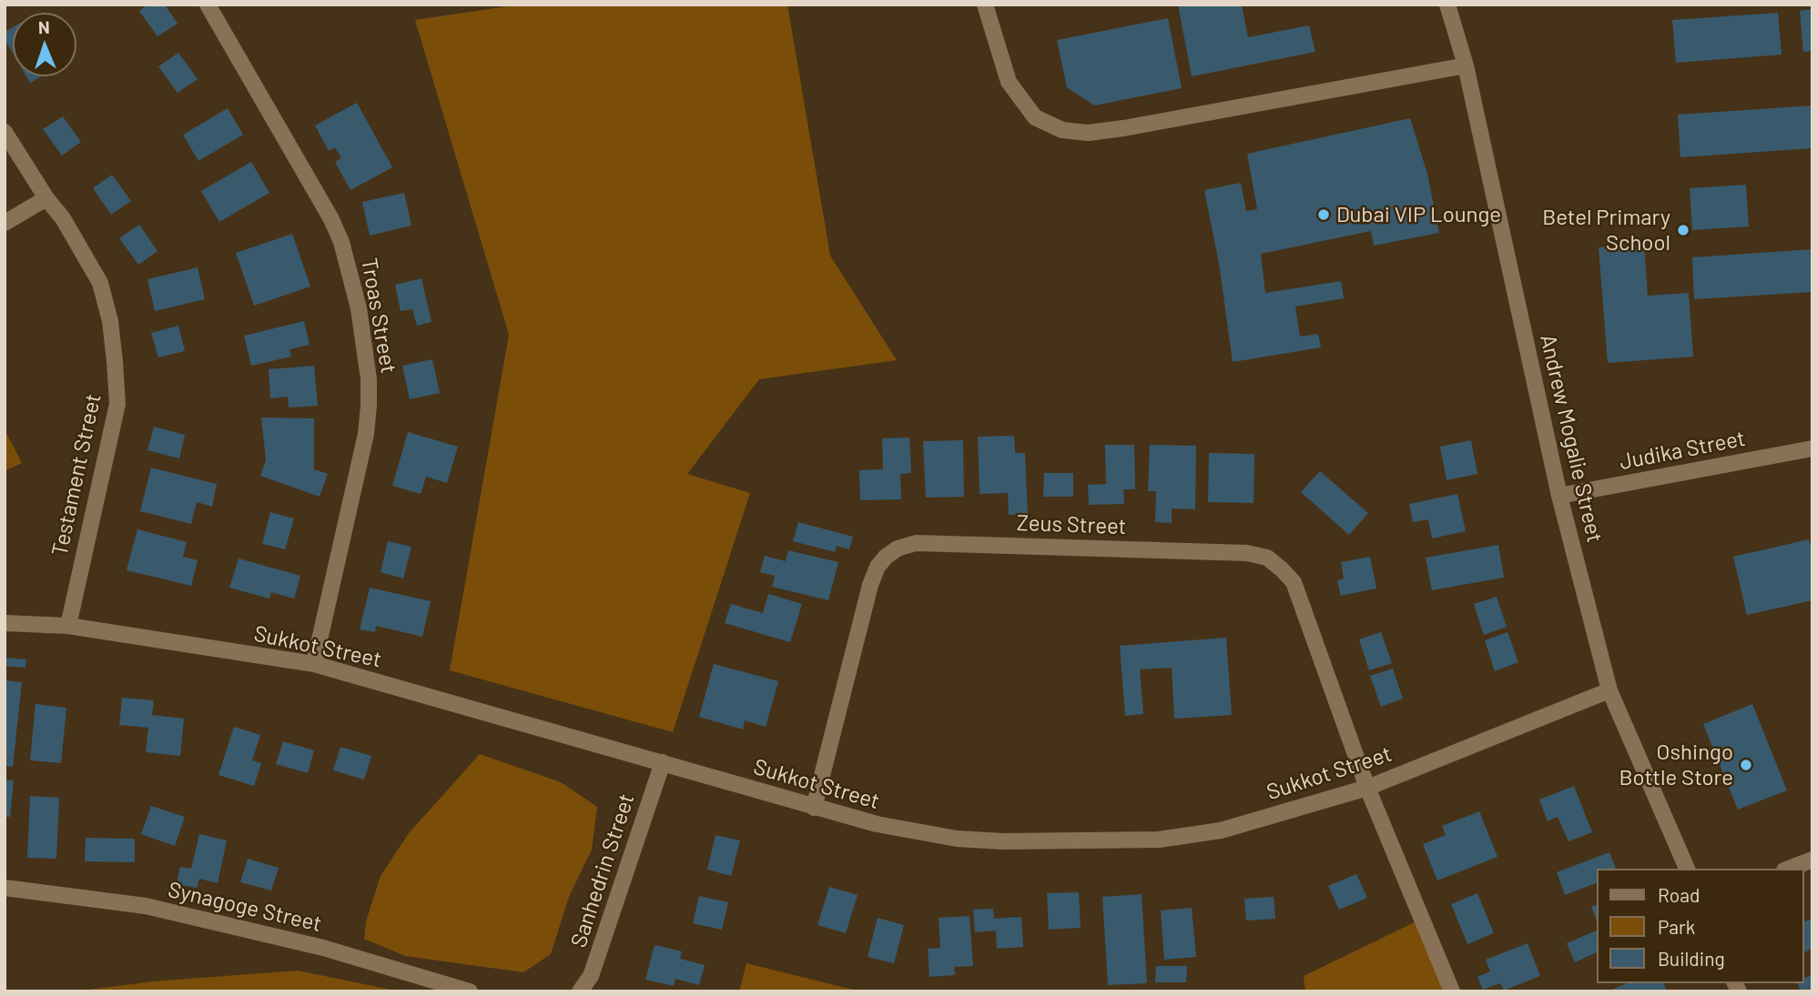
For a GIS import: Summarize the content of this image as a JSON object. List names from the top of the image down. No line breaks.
{"streets":{"street":["Troas Street","Andrew Mogalie Street","Judika Street","Testament Street","Zeus Street","Sukkot Street","Sanhedrin Street","Synagoge Street"]},"crossings":[["Troas Street","Sukkot Street"],["Andrew Mogalie Street","Judika Street"],["Andrew Mogalie Street","Sukkot Street"],["Testament Street","Sukkot Street"],["Zeus Street","Sukkot Street"],["Sukkot Street","Sanhedrin Street"]],"places":["Dubai VIP Lounge","Betel Primary School","Oshingo Bottle Store"],"legend":["Road","Park","Building"],"north":"top"}
